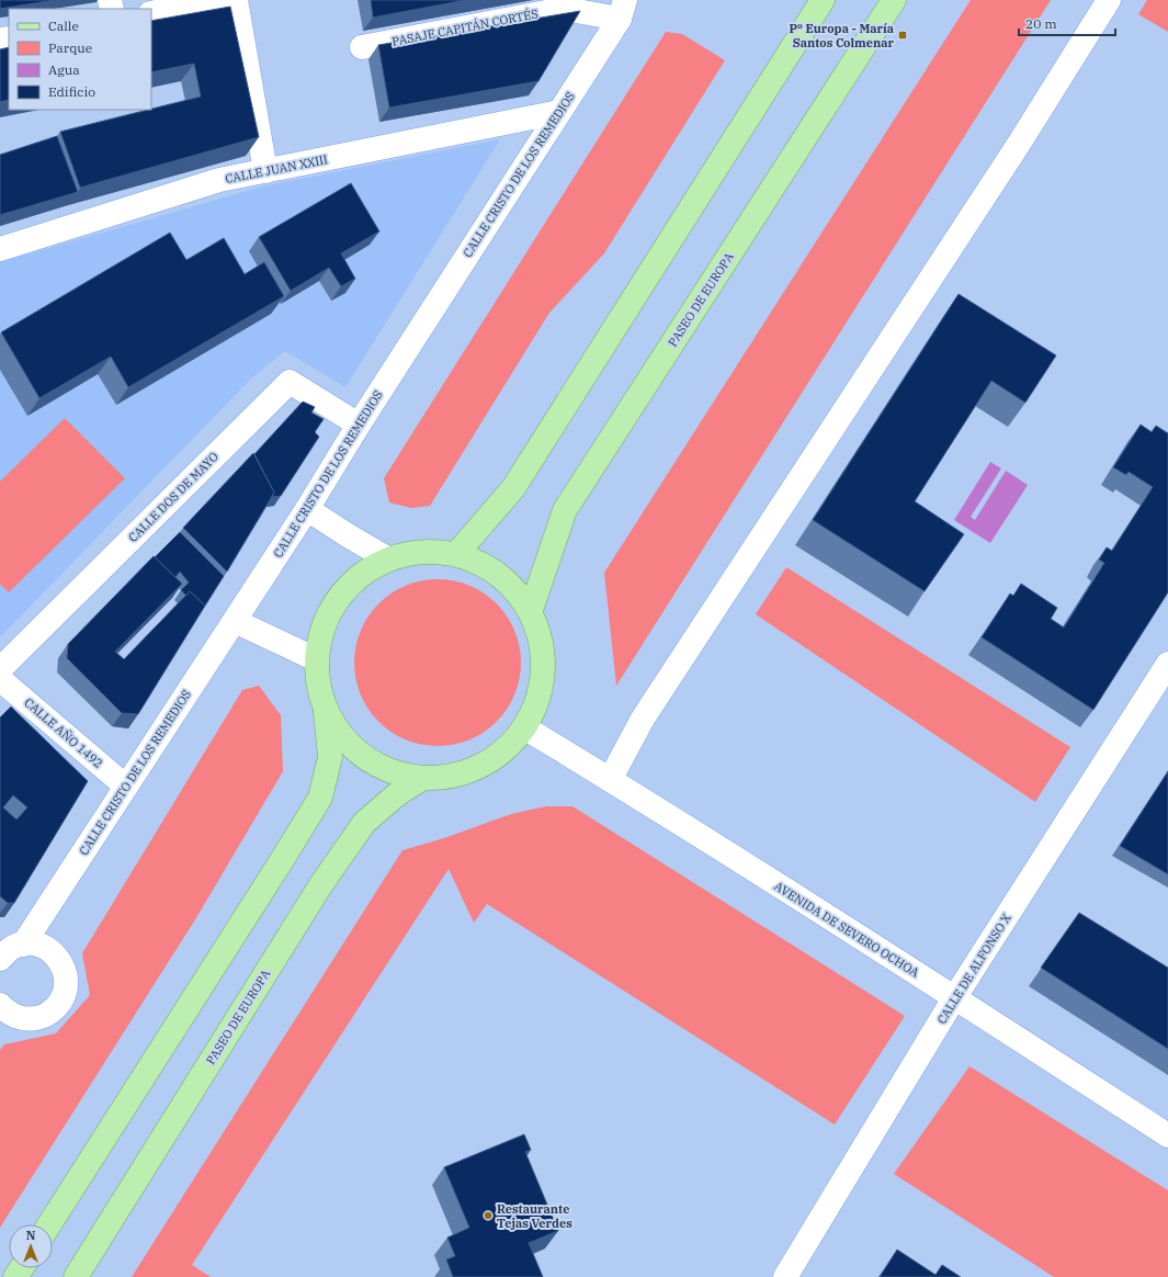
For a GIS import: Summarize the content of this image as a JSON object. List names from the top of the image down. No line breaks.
{"streets":{"main road":["PASEO DE EUROPA"],"street":["PASAJE CAPITÁN CORTÉS","CALLE JUAN XXIII","CALLE CRISTO DE LOS REMEDIOS","CALLE DOS DE MAYO","CALLE AÑO 1492","AVENIDA DE SEVERO OCHOA","CALLE DE ALFONSO X"]},"crossings":[["PASAJE CAPITÁN CORTÉS","CALLE CRISTO DE LOS REMEDIOS"],["CALLE JUAN XXIII","CALLE CRISTO DE LOS REMEDIOS"],["CALLE CRISTO DE LOS REMEDIOS","CALLE DOS DE MAYO"],["CALLE CRISTO DE LOS REMEDIOS","CALLE AÑO 1492"],["AVENIDA DE SEVERO OCHOA","CALLE DE ALFONSO X"]],"places":{"transit":["Pº Europa - María Santos Colmenar"],"other":["Restaurante Tejas Verdes"]},"legend":["Calle","Parque","Agua","Edificio"],"scale_bar":"20 m","north":"top"}
